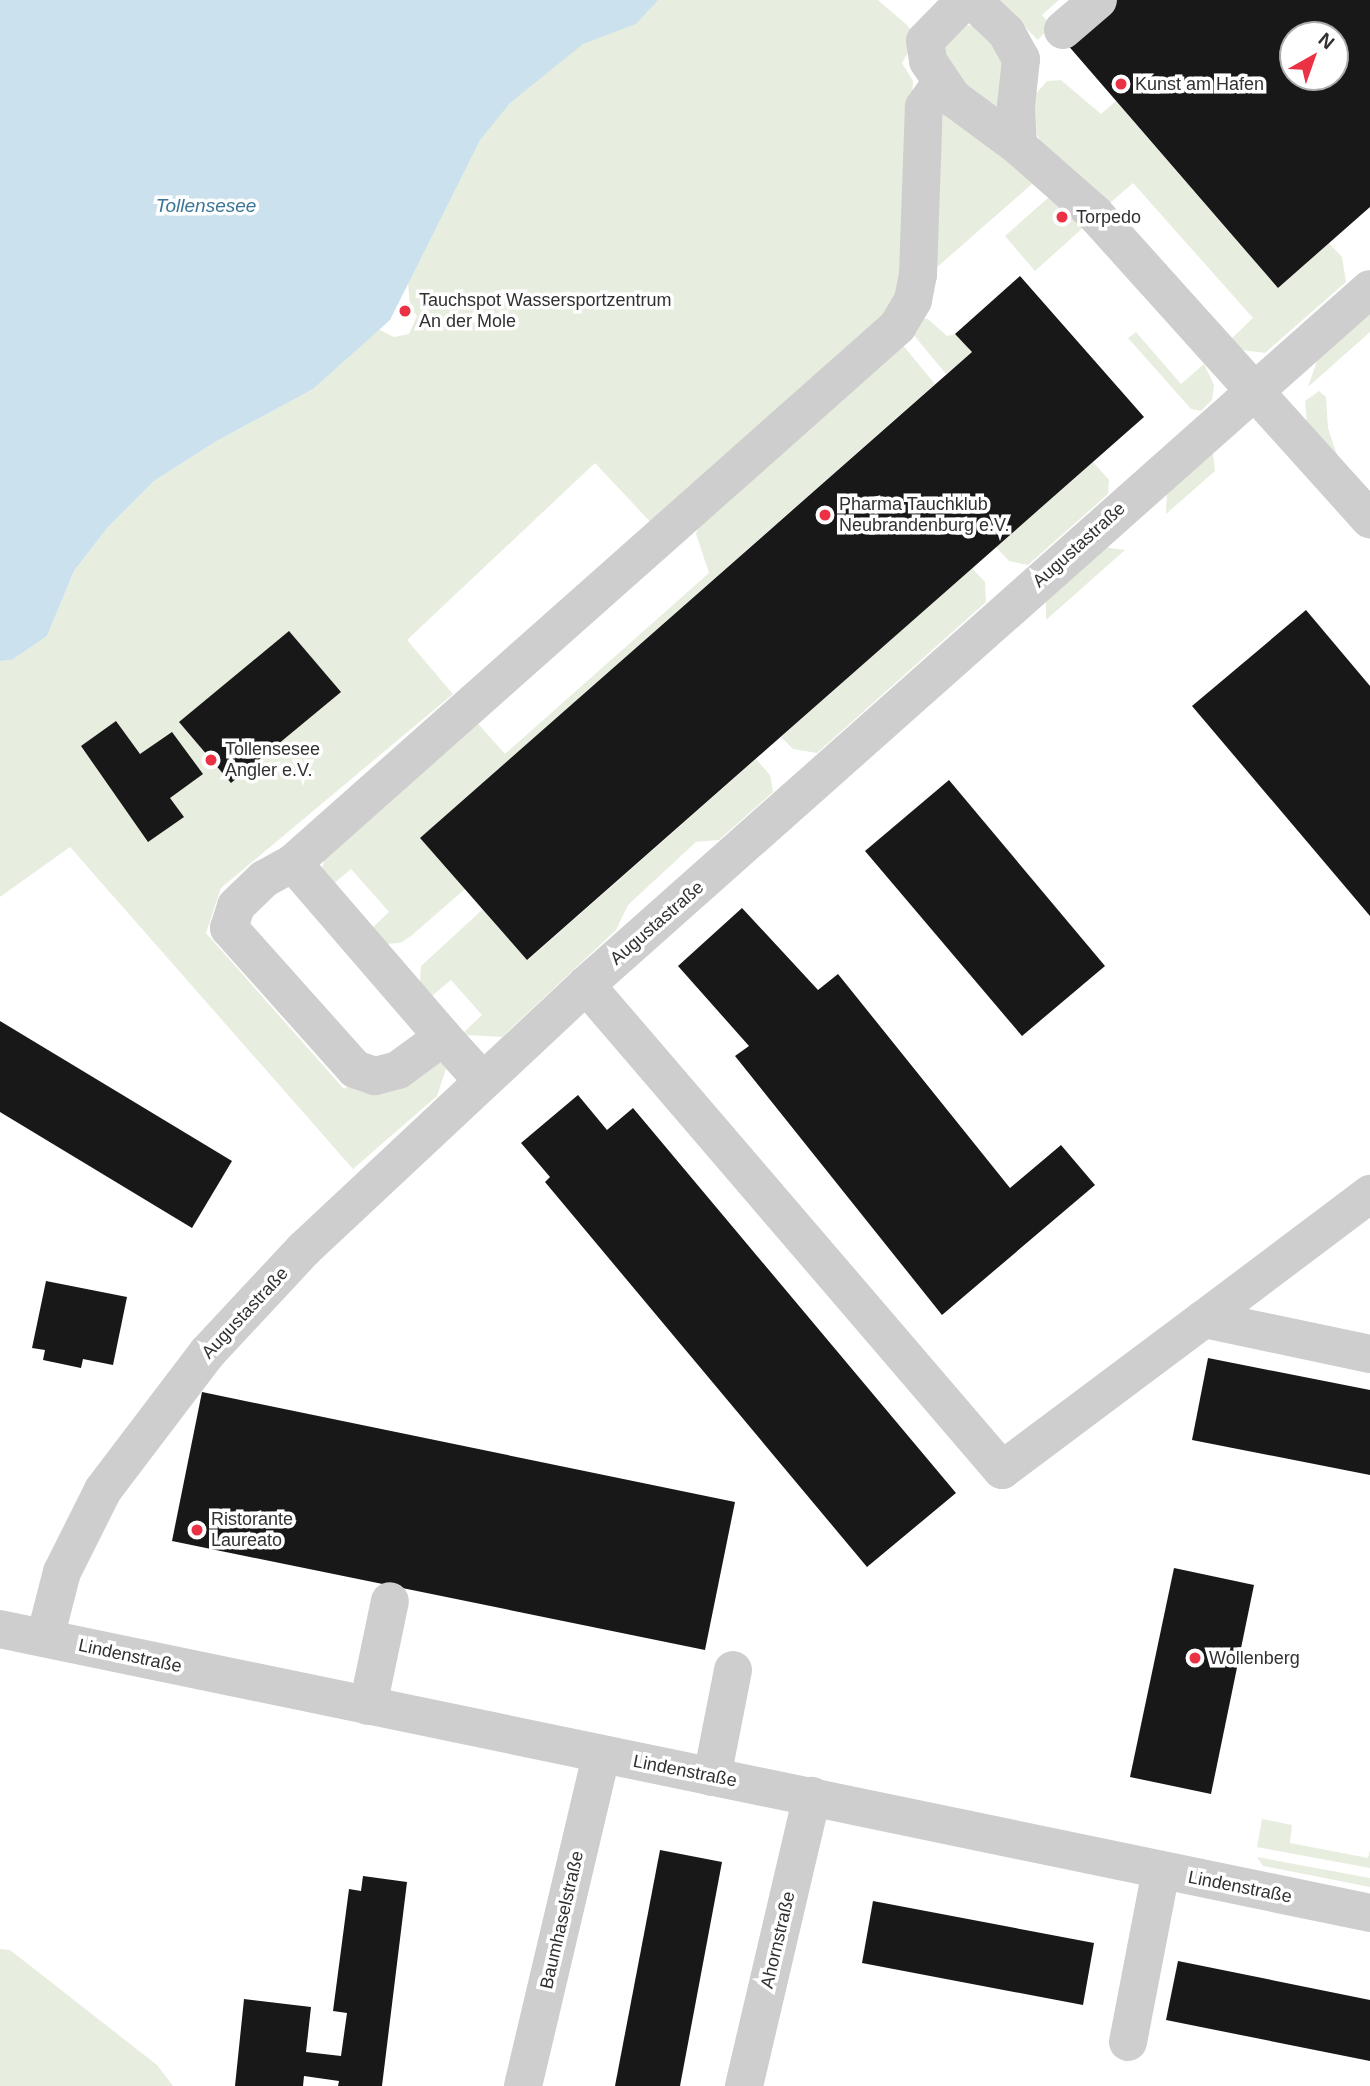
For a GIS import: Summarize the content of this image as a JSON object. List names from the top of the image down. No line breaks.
{"streets":{"street":["Augustastraße","Lindenstraße","Baumhaselstraße","Ahornstraße"]},"crossings":[["Augustastraße","Lindenstraße"],["Lindenstraße","Baumhaselstraße"],["Lindenstraße","Ahornstraße"]],"water":["Tollensesee"],"places":["Kunst am Hafen","Torpedo","Tauchspot Wassersportzentrum An der Mole","Pharma Tauchklub Neubrandenburg e.V.","Tollensesee Angler e.V.","Ristorante Laureato","Wollenberg"],"north":"top right"}
